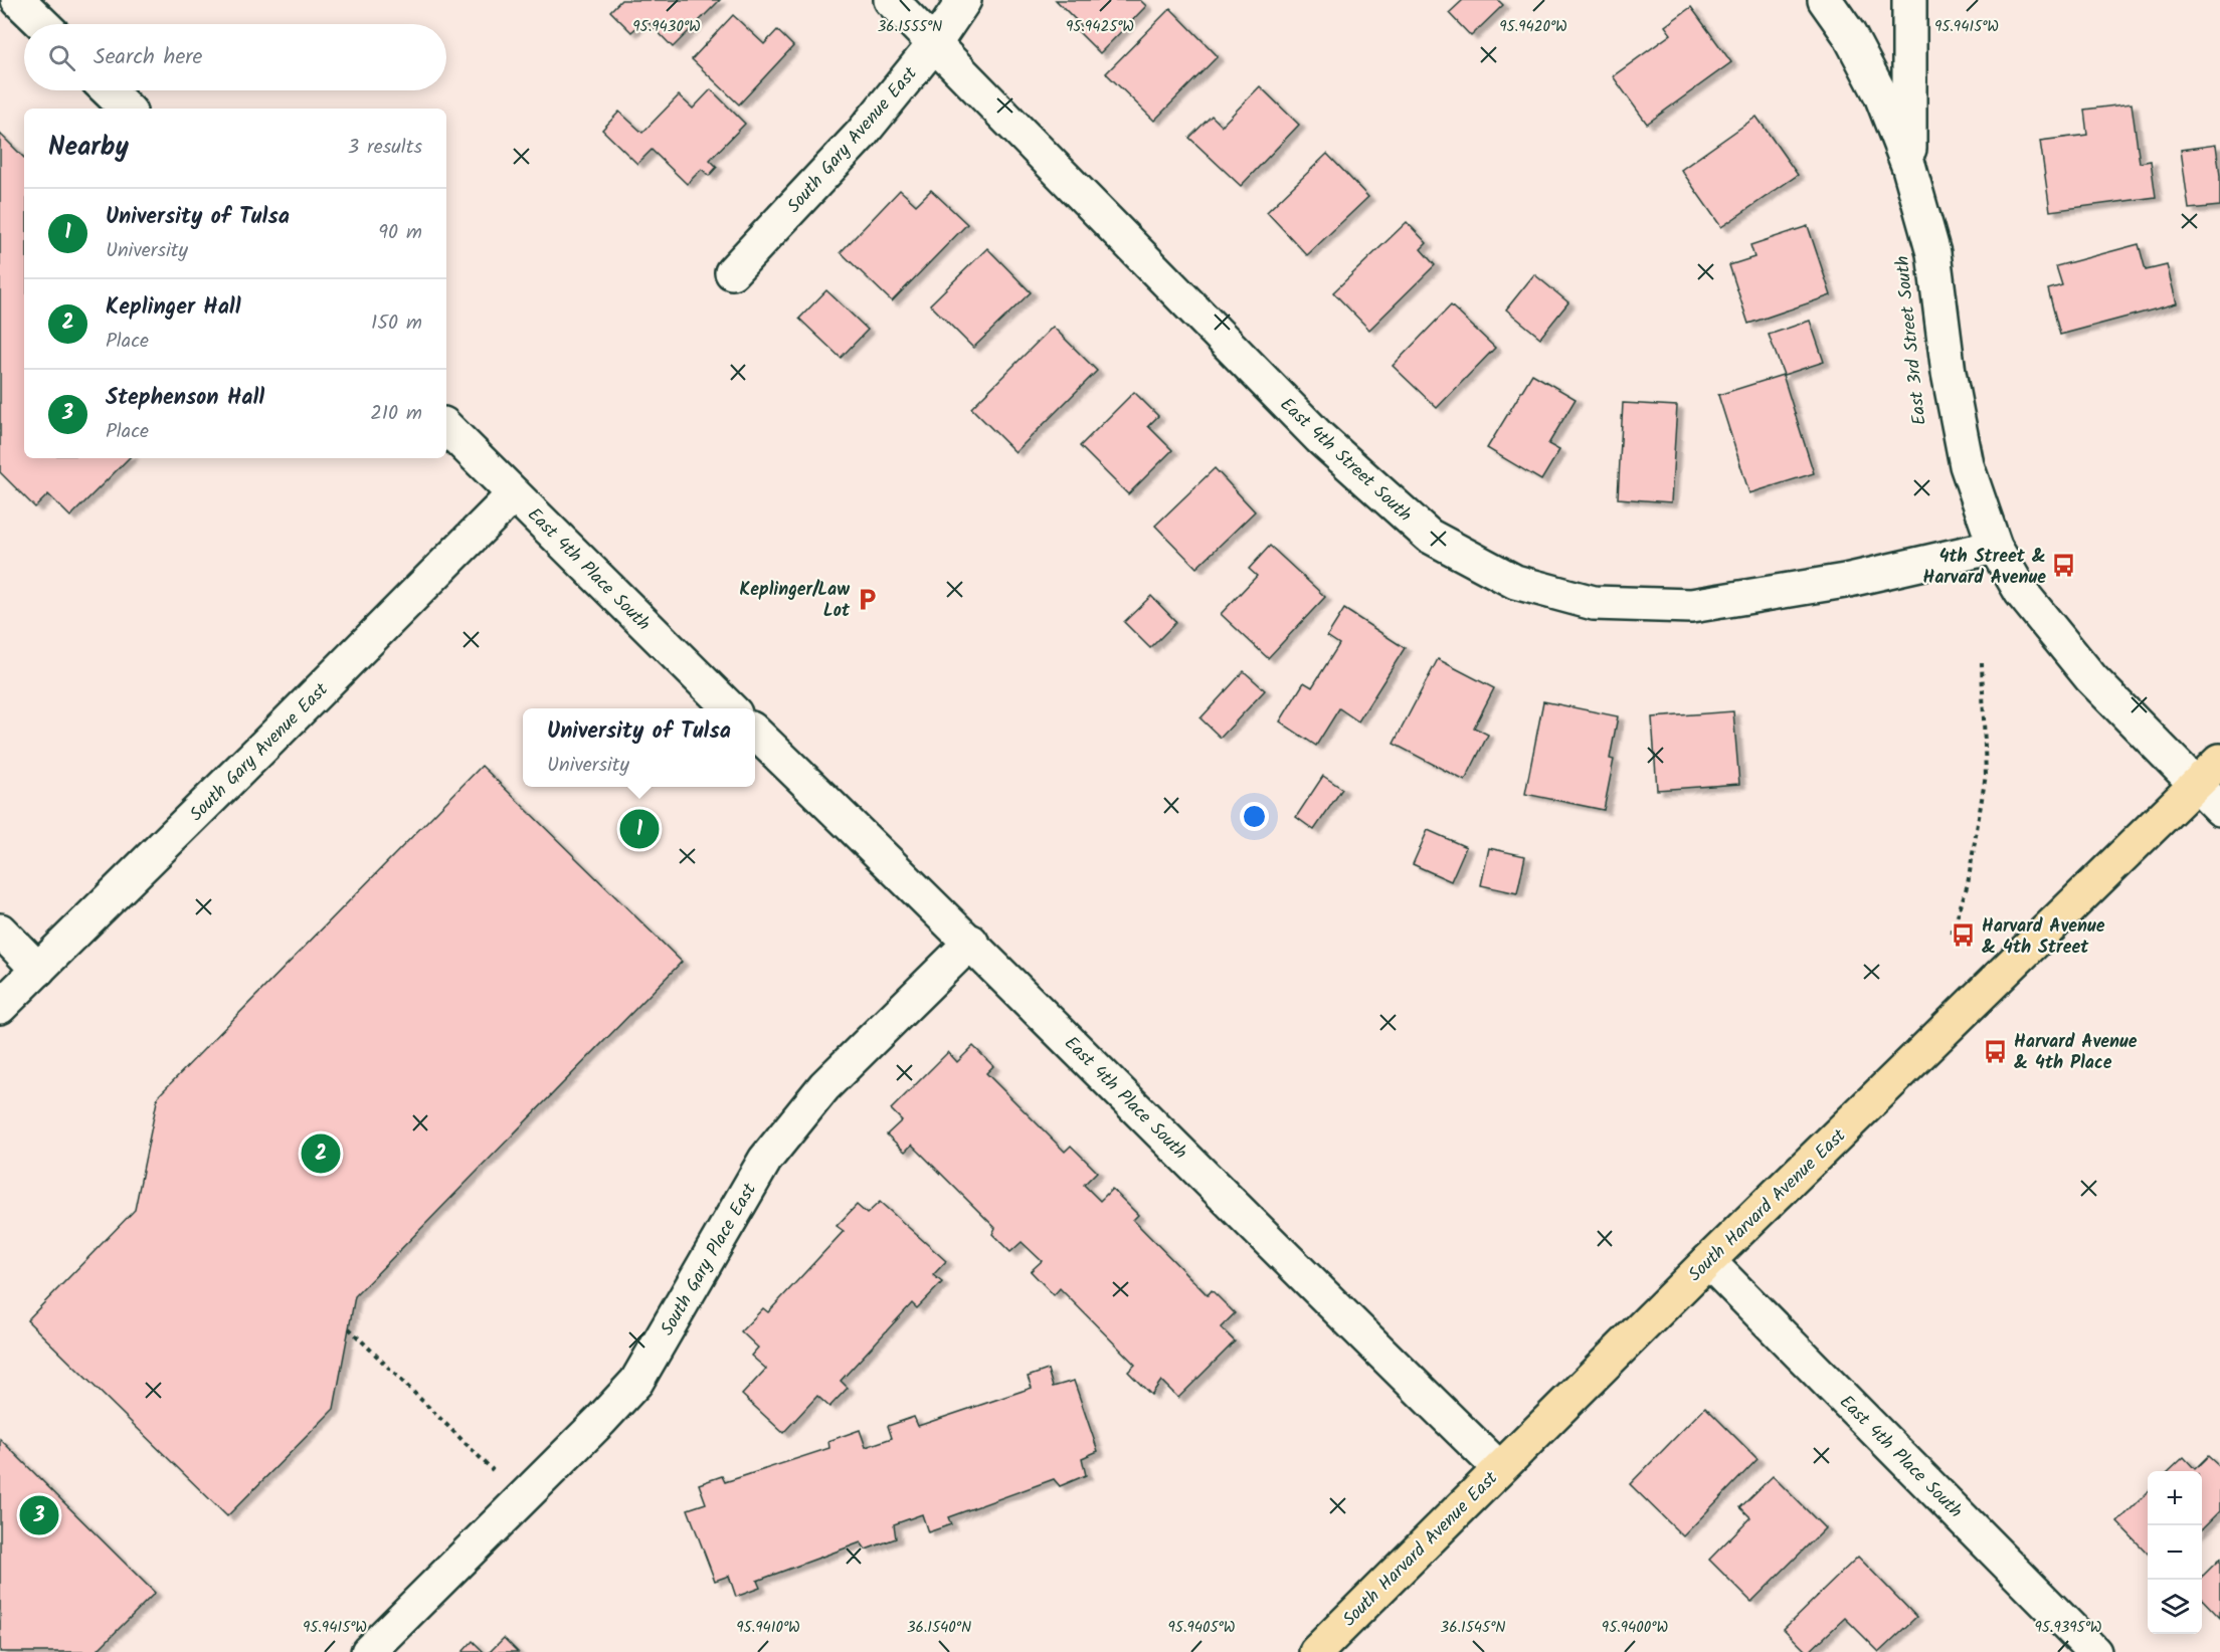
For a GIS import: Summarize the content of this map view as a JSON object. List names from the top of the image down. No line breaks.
{"streets":{"main road":["South Harvard Avenue East"],"street":["South Gary Avenue East","East 3rd Street South","East 4th Street South","East 4th Place South","South Gary Place East"]},"crossings":[["South Gary Avenue East","East 4th Street South"],["South Gary Avenue East","East 4th Place South"],["East 3rd Street South","East 4th Street South"],["East 4th Place South","South Harvard Avenue East"],["East 4th Place South","South Gary Place East"]],"places":{"bus stop":["4th Street & Harvard Avenue","Harvard Avenue & 4th Street","Harvard Avenue & 4th Place"],"parking":["Keplinger/Law Lot"]},"page":{"search":"Search here","heading":["Nearby","3 results"],"list":[{"mark":"1","name":"University of Tulsa","note":"University","value":"90 m"},{"mark":"2","name":"Keplinger Hall","note":"Place","value":"150 m"},{"mark":"3","name":"Stephenson Hall","note":"Place","value":"210 m"}],"popup":["University of Tulsa","University"],"pins":["1","2","3"],"map_buttons":["+","−"]},"coordinates":["95.9430°W","36.1555°N","95.9425°W","95.9420°W","95.9415°W","95.9410°W","36.1540°N","95.9405°W","36.1545°N","95.9400°W","95.9395°W"]}
